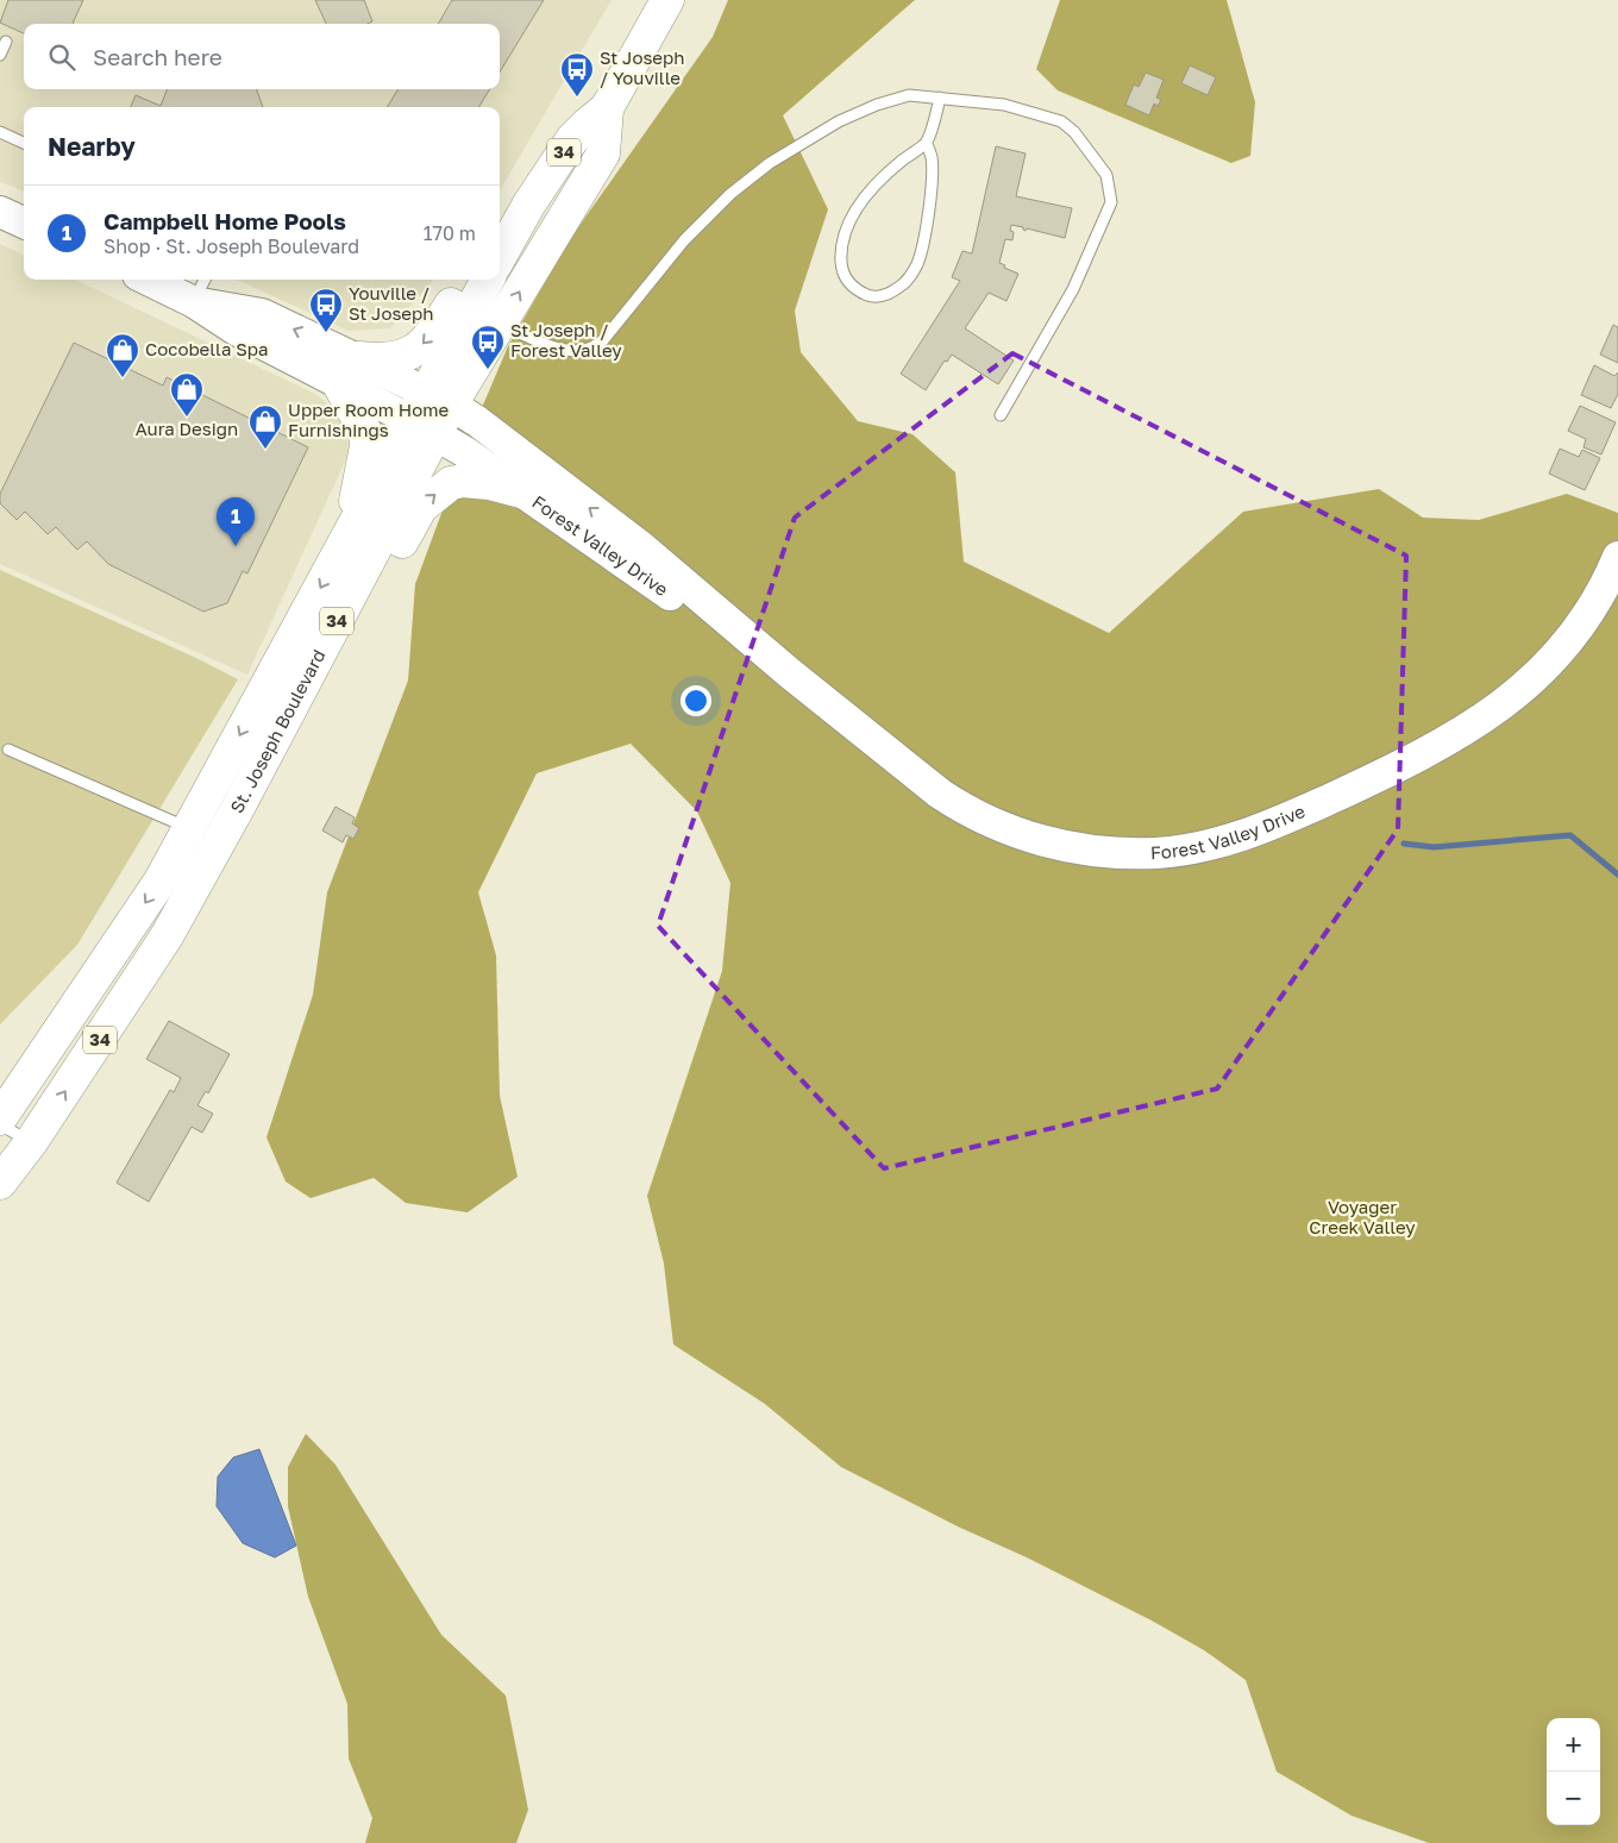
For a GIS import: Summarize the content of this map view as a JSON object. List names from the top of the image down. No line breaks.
{"streets":{"main road":["34","St. Joseph Boulevard"],"street":["Forest Valley Drive"]},"crossings":[["Forest Valley Drive","St. Joseph Boulevard"]],"parks":["Voyager Creek Valley"],"places":{"bus stop":["St Joseph / Youville","Youville / St Joseph","St Joseph / Forest Valley"],"shop":["Cocobella Spa","Aura Design","Upper Room Home Furnishings"]},"page":{"search":"Search here","heading":"Nearby","list":[{"mark":"1","name":"Campbell Home Pools","note":"Shop · St. Joseph Boulevard","value":"170 m"}],"pins":"1","map_buttons":["+","−"]}}
